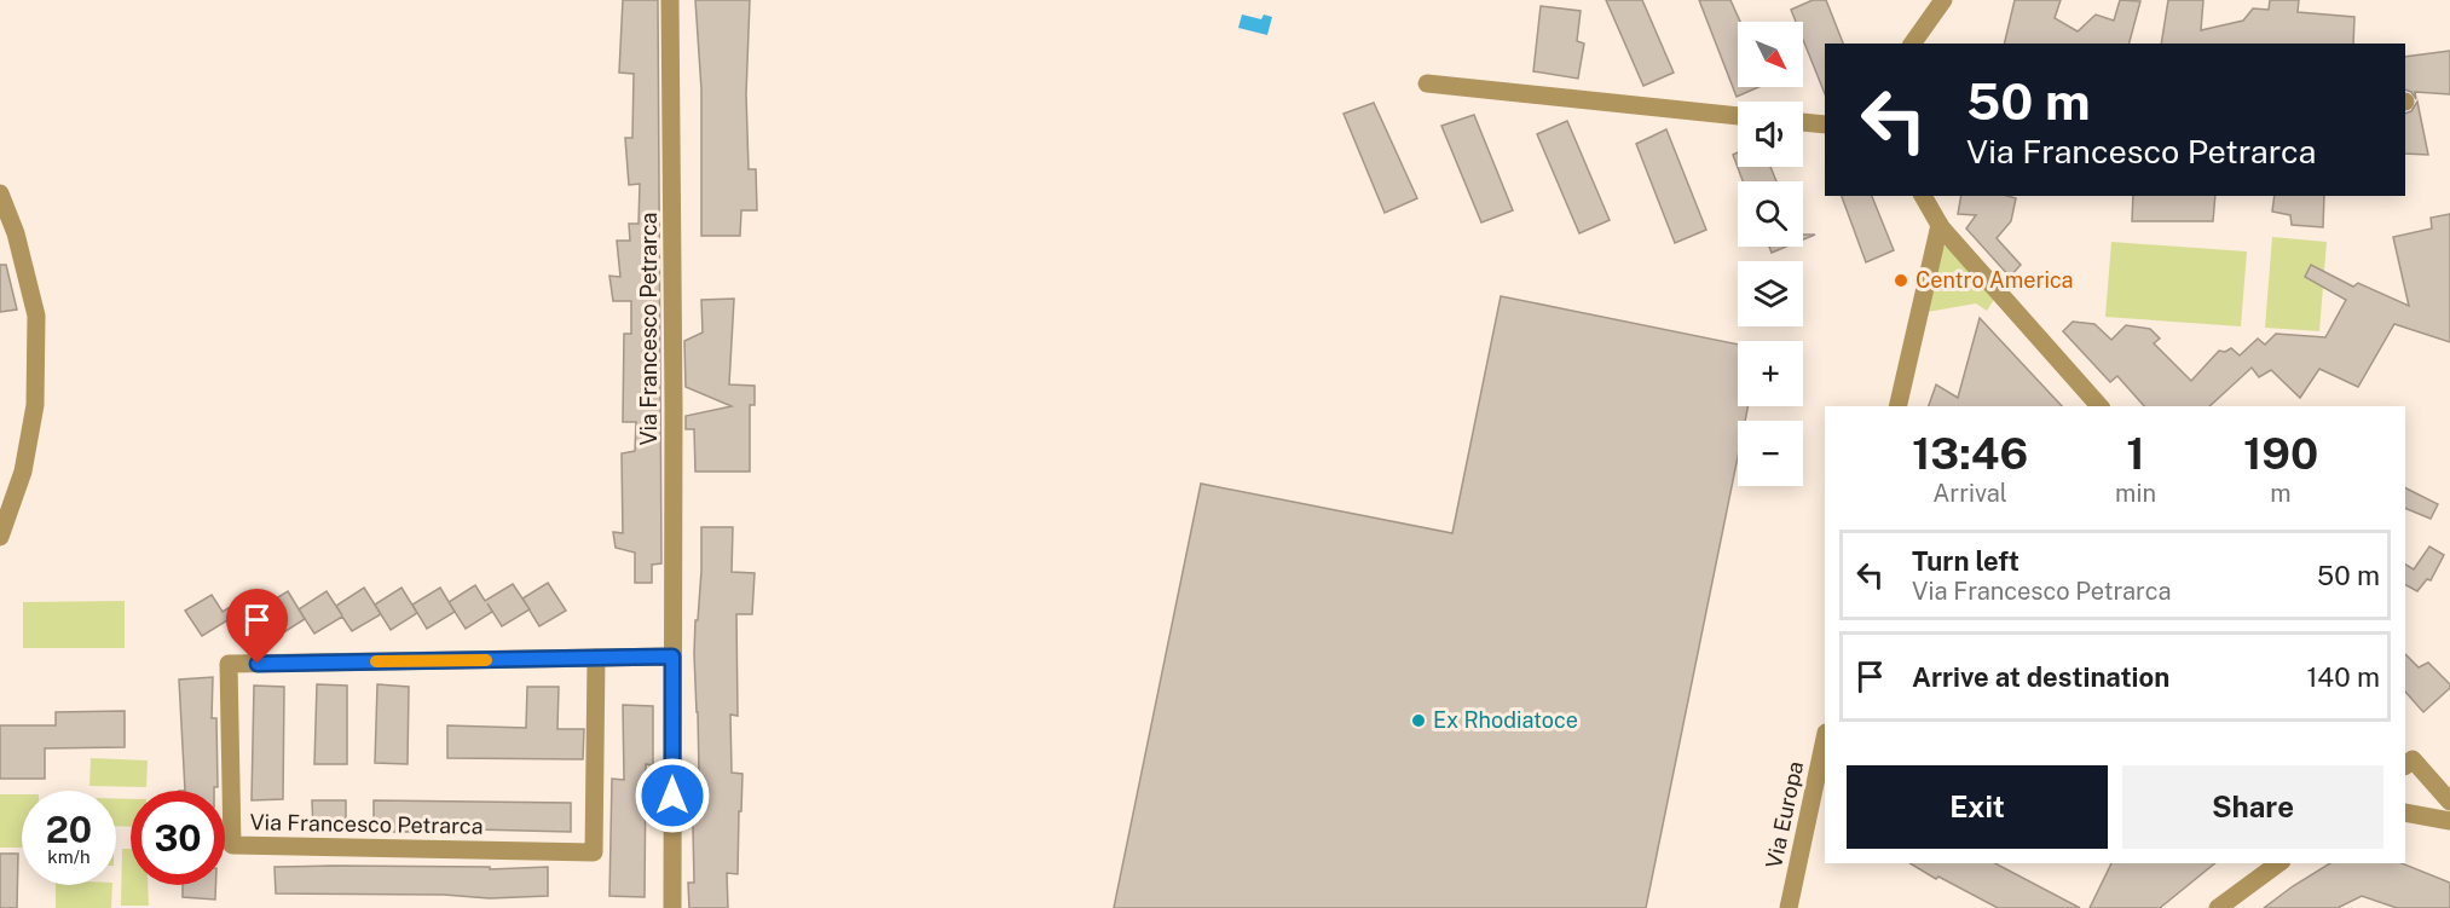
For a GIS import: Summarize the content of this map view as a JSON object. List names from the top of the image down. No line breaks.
{"streets":{"street":["Via Francesco Petrarca","Via Europa"]},"places":["Centro America","Ex Rhodiatoce"],"north":"bottom right","page":{"map_buttons":["+","−"],"turn":["50 m","Via Francesco Petrarca"],"eta":["13:46","Arrival","1","min","190","m"],"list":[{"name":"Turn left","note":"Via Francesco Petrarca","value":"50 m"},{"name":"Arrive at destination","value":"140 m"}],"buttons":["Exit","Share"],"speed":"20 km/h","limit":"30"}}
